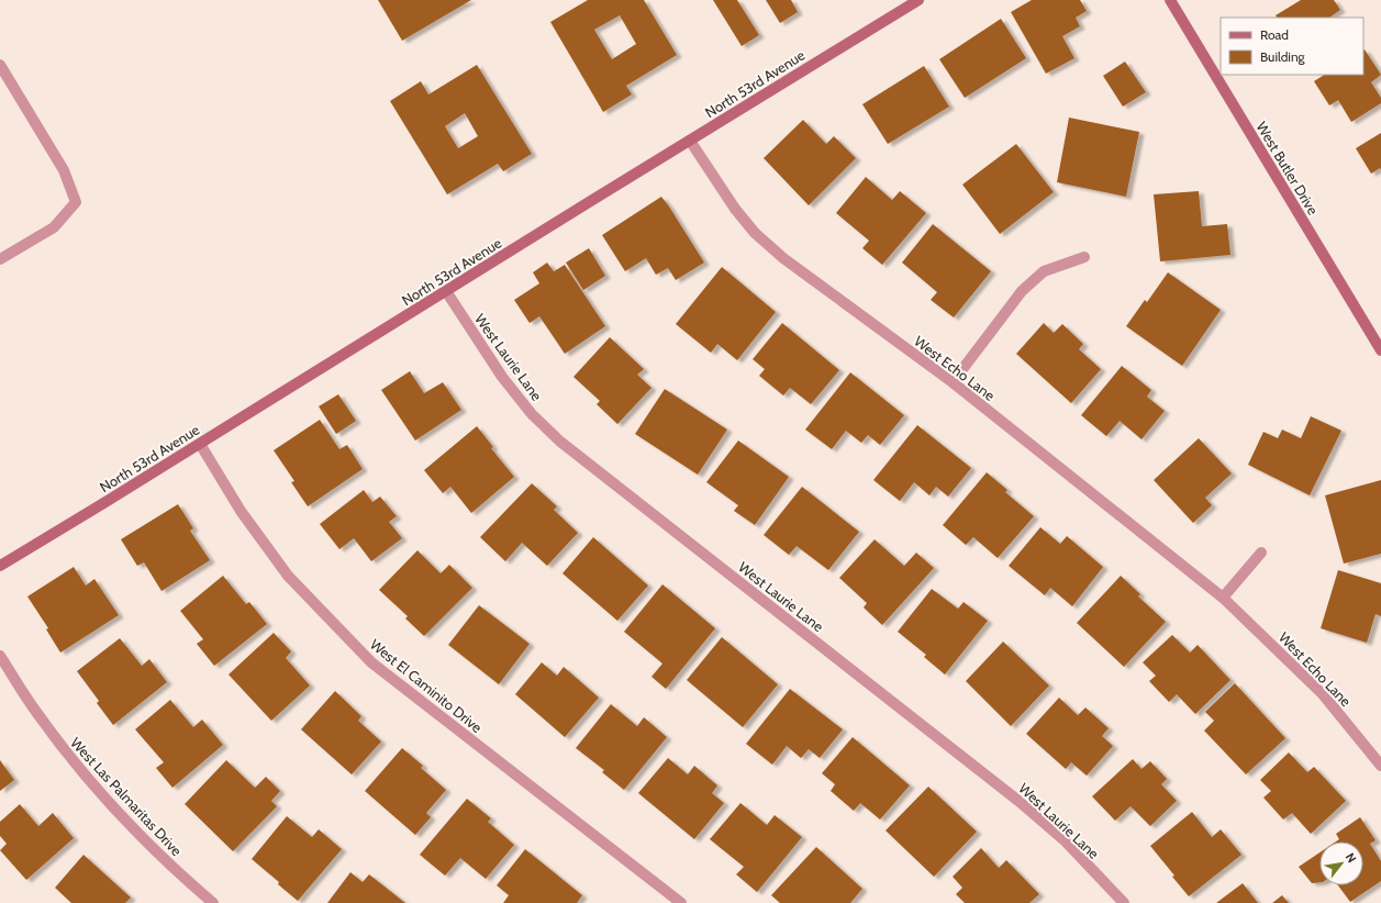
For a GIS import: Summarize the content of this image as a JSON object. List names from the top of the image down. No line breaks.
{"streets":{"street":["North 53rd Avenue","West Butler Drive","West Laurie Lane","West Echo Lane","West El Caminito Drive","West Las Palmaritas Drive"]},"crossings":[["North 53rd Avenue","West Laurie Lane"],["North 53rd Avenue","West Echo Lane"],["North 53rd Avenue","West El Caminito Drive"]],"legend":["Road","Building"],"north":"top right"}
